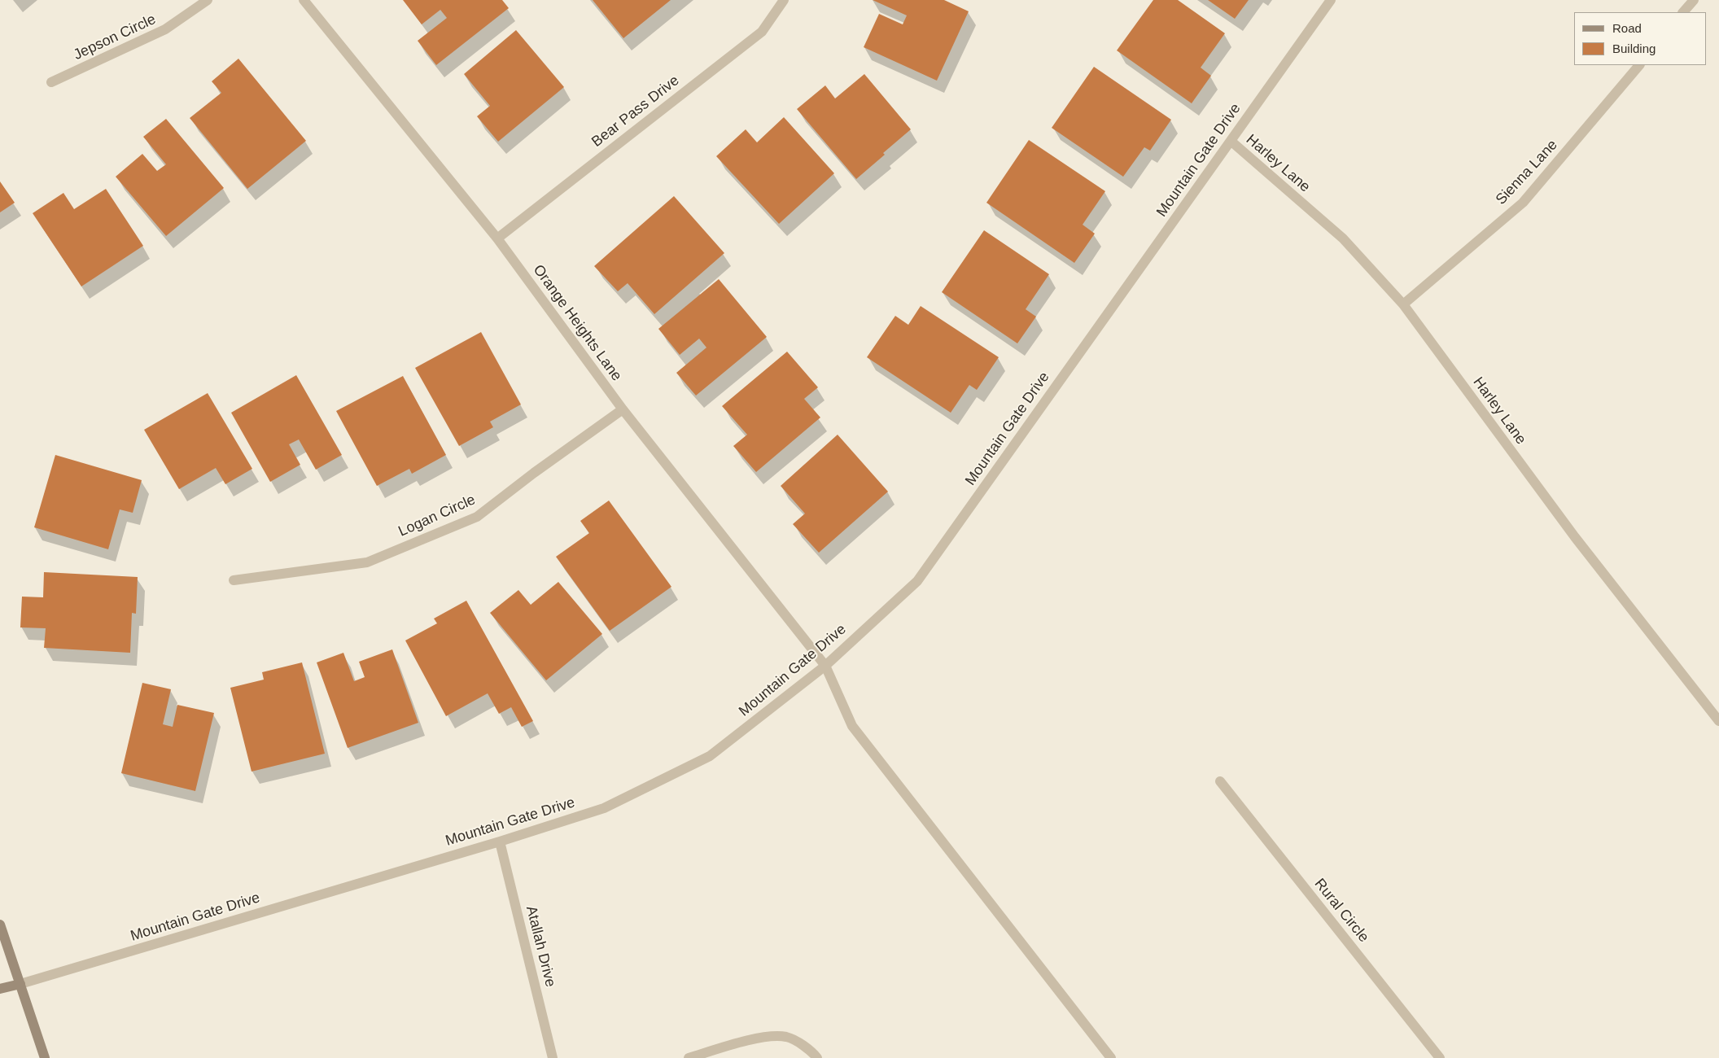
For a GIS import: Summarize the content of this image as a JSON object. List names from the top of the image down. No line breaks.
{"streets":{"main road":["Mountain Gate Drive"],"street":["Jepson Circle","Bear Pass Drive","Harley Lane","Sienna Lane","Orange Heights Lane","Logan Circle","Rural Circle","Atallah Drive"]},"crossings":[["Bear Pass Drive","Orange Heights Lane"],["Mountain Gate Drive","Harley Lane"],["Mountain Gate Drive","Orange Heights Lane"],["Mountain Gate Drive","Atallah Drive"],["Harley Lane","Sienna Lane"],["Orange Heights Lane","Logan Circle"]],"legend":["Road","Building"]}
